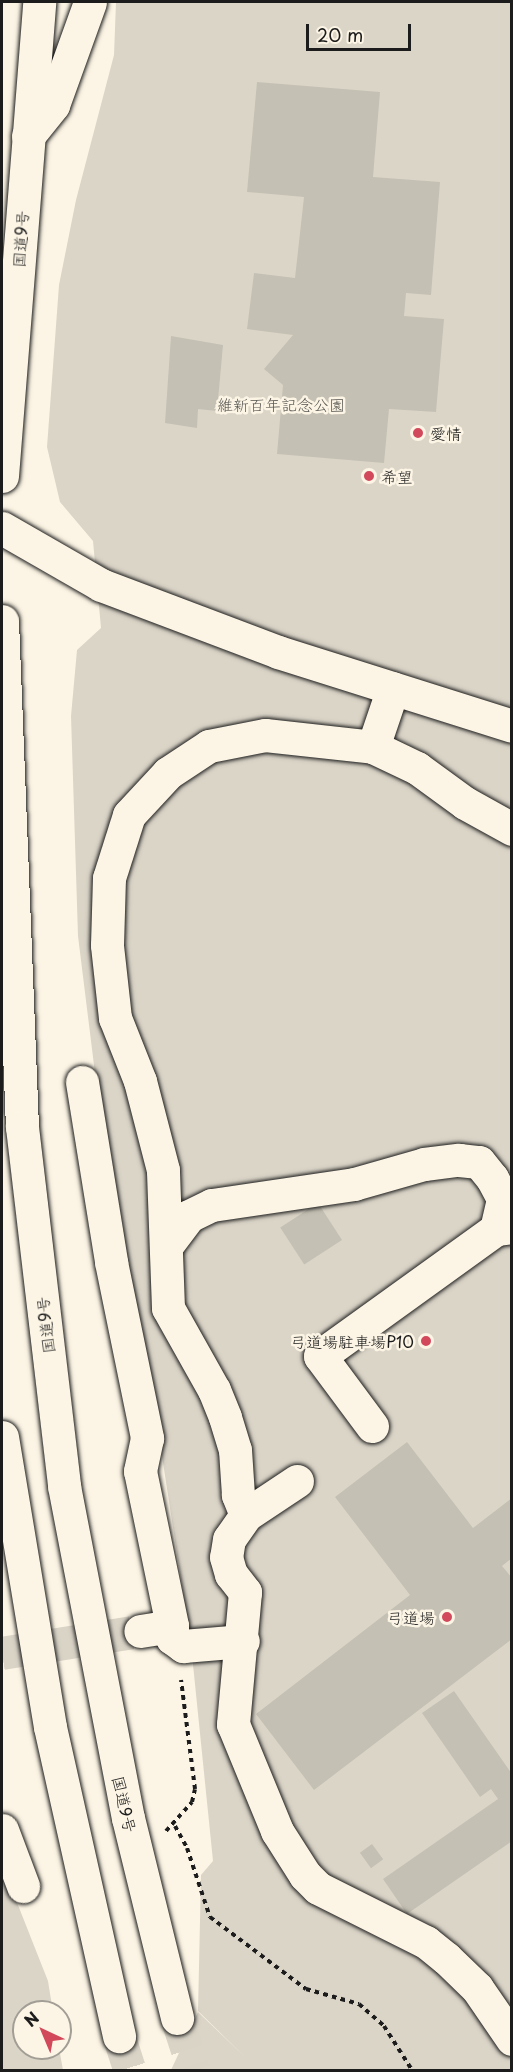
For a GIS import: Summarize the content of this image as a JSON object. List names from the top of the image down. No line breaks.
{"streets":{"main road":["国道9号"]},"parks":["維新百年記念公園"],"places":["愛情","希望","弓道場駐車場P10","弓道場"],"scale_bar":"20 m","north":"top left"}
